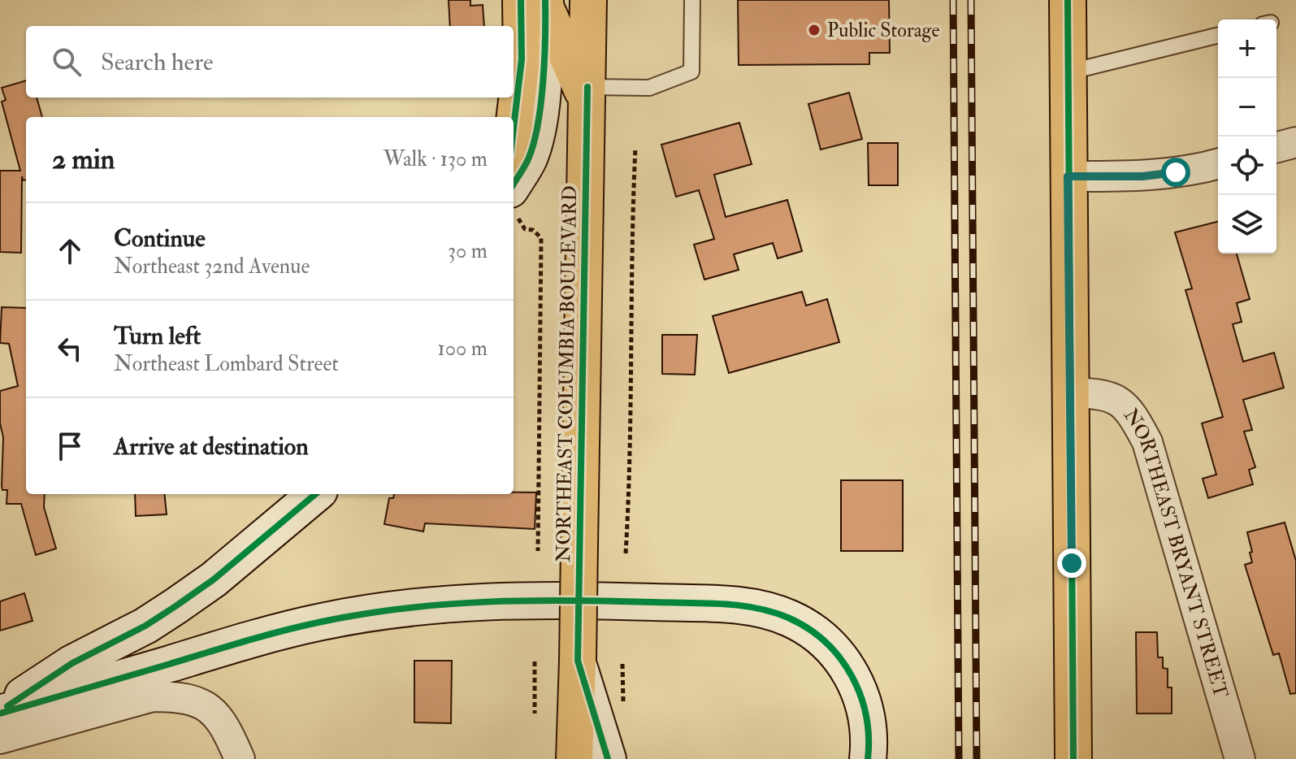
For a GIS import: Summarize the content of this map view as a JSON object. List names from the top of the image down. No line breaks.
{"streets":{"main road":["NORTHEAST COLUMBIA BOULEVARD"],"street":["NORTHEAST BRYANT STREET"]},"places":["Public Storage"],"page":{"map_buttons":["+","−"],"search":"Search here","heading":["2 min","Walk · 130 m"],"list":[["Continue","Northeast 32nd Avenue","30 m"],["Turn left","Northeast Lombard Street","100 m"],"Arrive at destination"]}}
